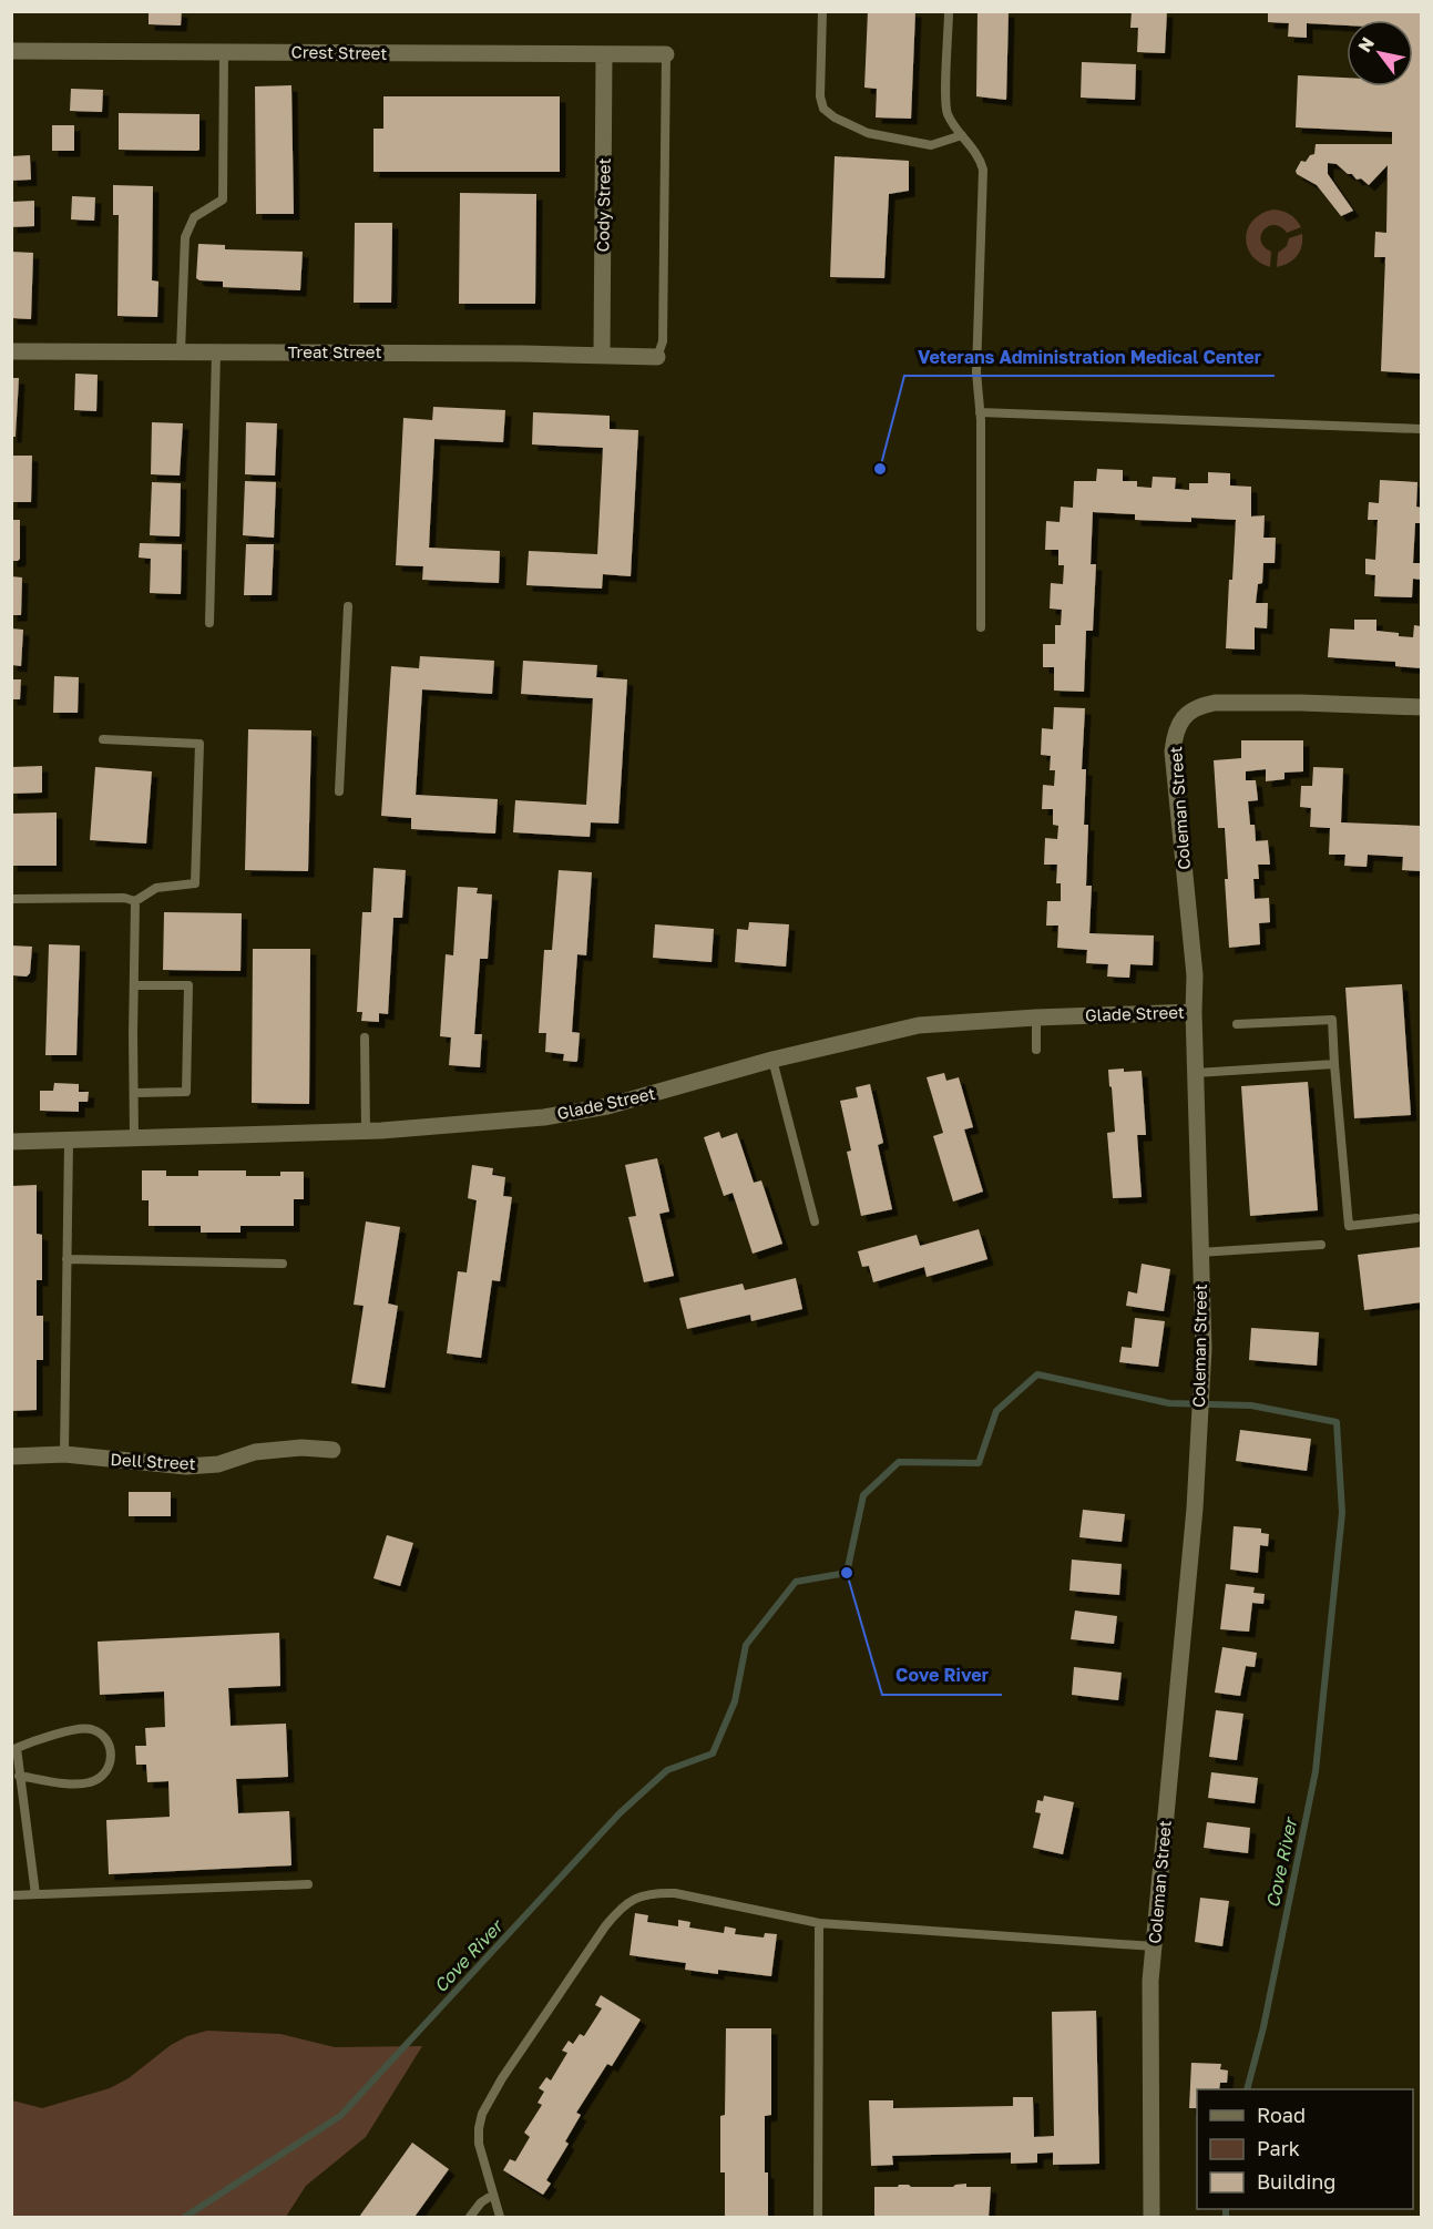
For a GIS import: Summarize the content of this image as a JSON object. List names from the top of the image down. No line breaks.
{"streets":{"street":["Crest Street","Cody Street","Treat Street","Coleman Street","Glade Street","Dell Street"]},"crossings":[["Crest Street","Cody Street"],["Cody Street","Treat Street"],["Coleman Street","Glade Street"]],"water":["Cove River"],"places":["Veterans Administration Medical Center","Cove River"],"legend":["Road","Park","Building"],"north":"top left"}
